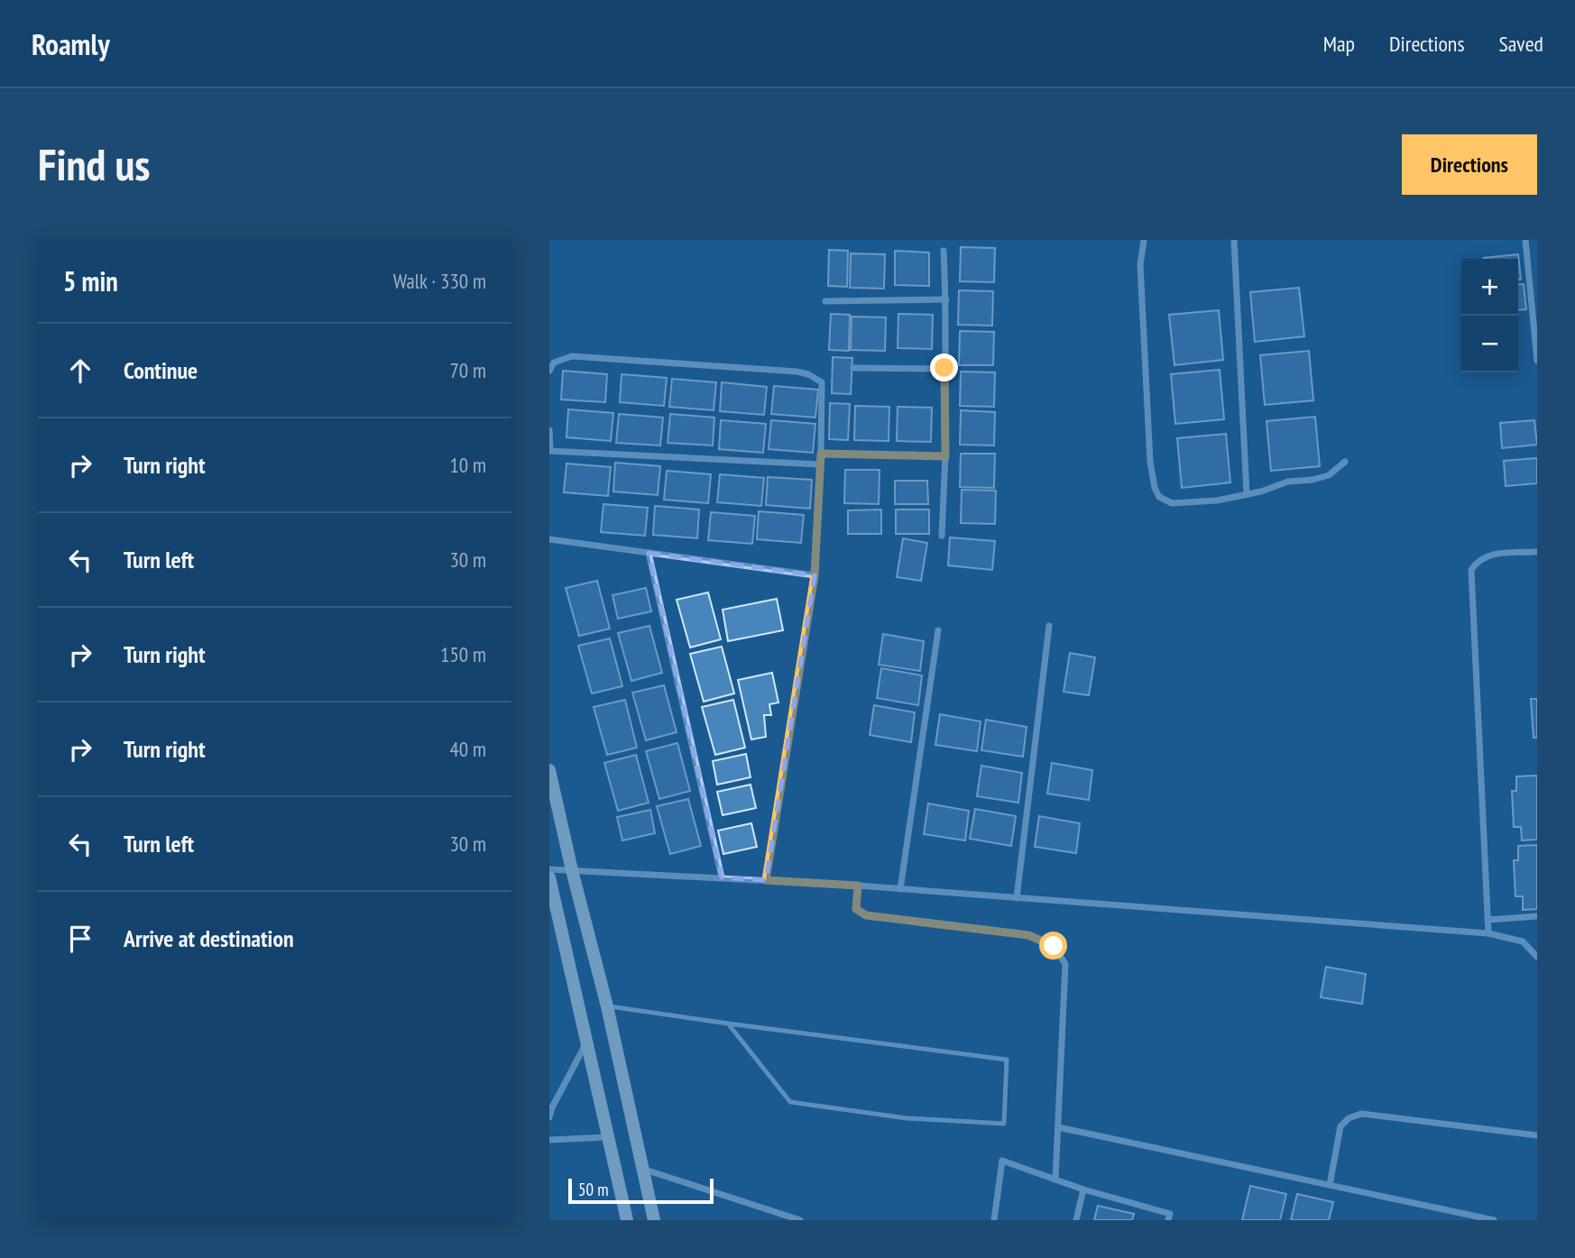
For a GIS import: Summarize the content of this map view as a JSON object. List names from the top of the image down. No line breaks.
{"scale_bar":"50 m","page":{"header":"Roamly","nav":["Map","Directions","Saved"],"buttons":"Directions","title":"Find us","heading":["5 min","Walk · 330 m"],"map_buttons":["+","−"],"list":[["Continue","70 m"],["Turn right","10 m"],["Turn left","30 m"],["Turn right","150 m"],["Turn right","40 m"],["Turn left","30 m"],"Arrive at destination"],"scale":"50 m"}}
